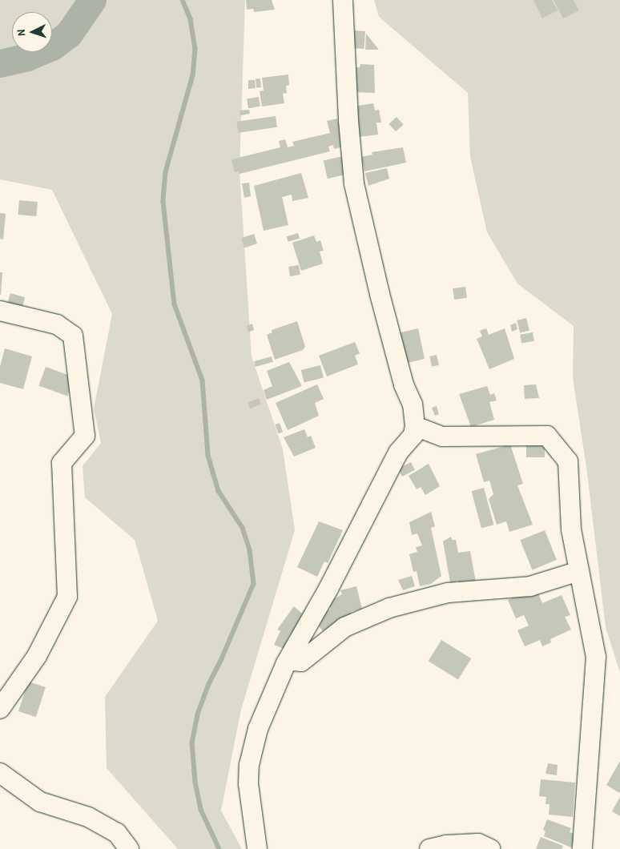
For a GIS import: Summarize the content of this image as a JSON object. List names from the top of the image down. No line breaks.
{"north":"left"}
